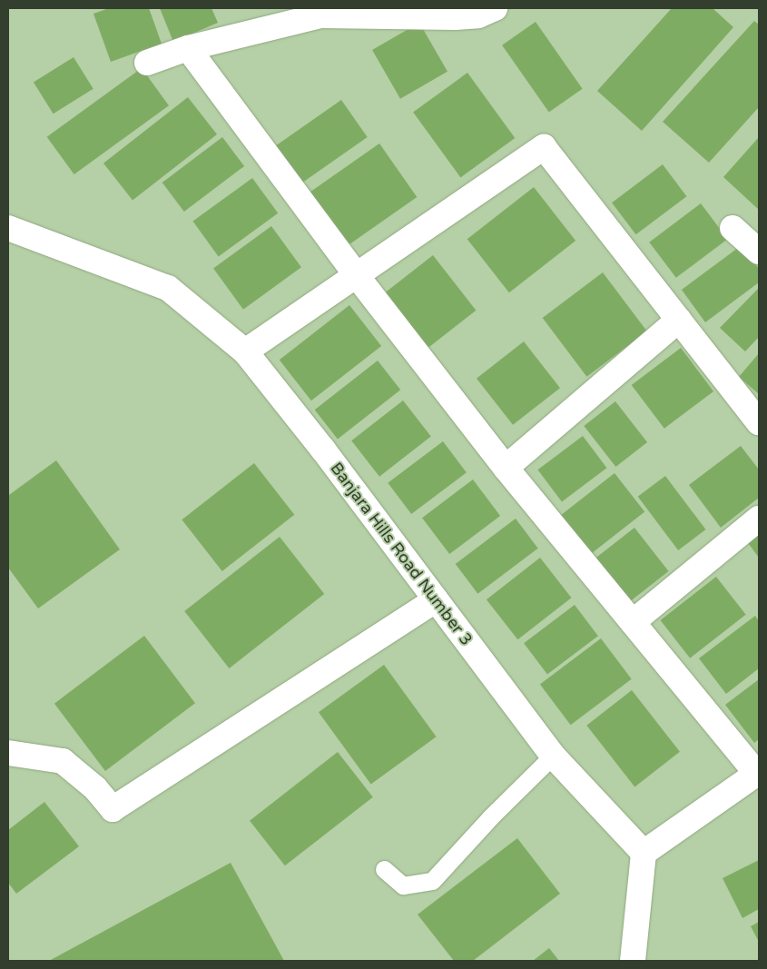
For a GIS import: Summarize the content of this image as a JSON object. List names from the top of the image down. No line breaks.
{"streets":{"street":["Banjara Hills Road Number 3"]}}
